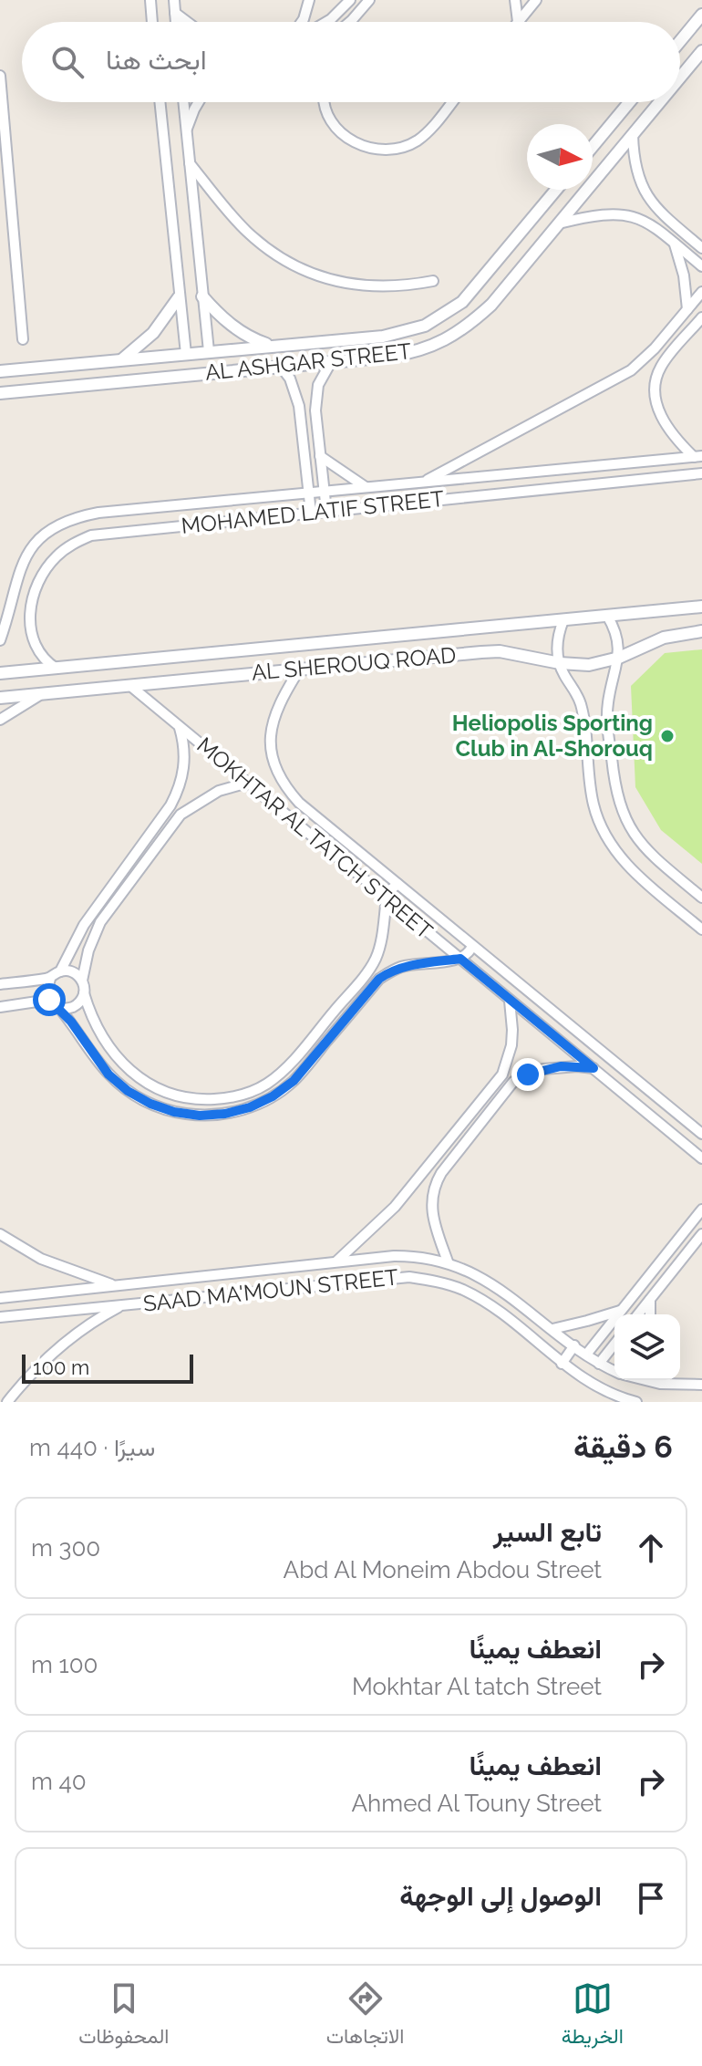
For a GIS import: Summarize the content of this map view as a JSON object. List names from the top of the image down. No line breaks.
{"streets":{"street":["AL ASHGAR STREET","MOHAMED LATIF STREET","AL SHEROUQ ROAD","MOKHTAR AL TATCH STREET","SAAD MA'MOUN STREET"]},"crossings":[["MOHAMED LATIF STREET","AL SHEROUQ ROAD"],["AL SHEROUQ ROAD","MOKHTAR AL TATCH STREET"]],"places":["Heliopolis Sporting Club in Al-Shorouq"],"scale_bar":"100 m","north":"right","page":{"search":"ابحث هنا","scale":"100 m","heading":["6 دقيقة","سيرًا · 440 m"],"list":[["تابع السير","Abd Al Moneim Abdou Street","300 m"],["انعطف يمينًا","Mokhtar Al tatch Street","100 m"],["انعطف يمينًا","Ahmed Al Touny Street","40 m"],"الوصول إلى الوجهة"],"nav":["الخريطة","الاتجاهات","المحفوظات"]}}
